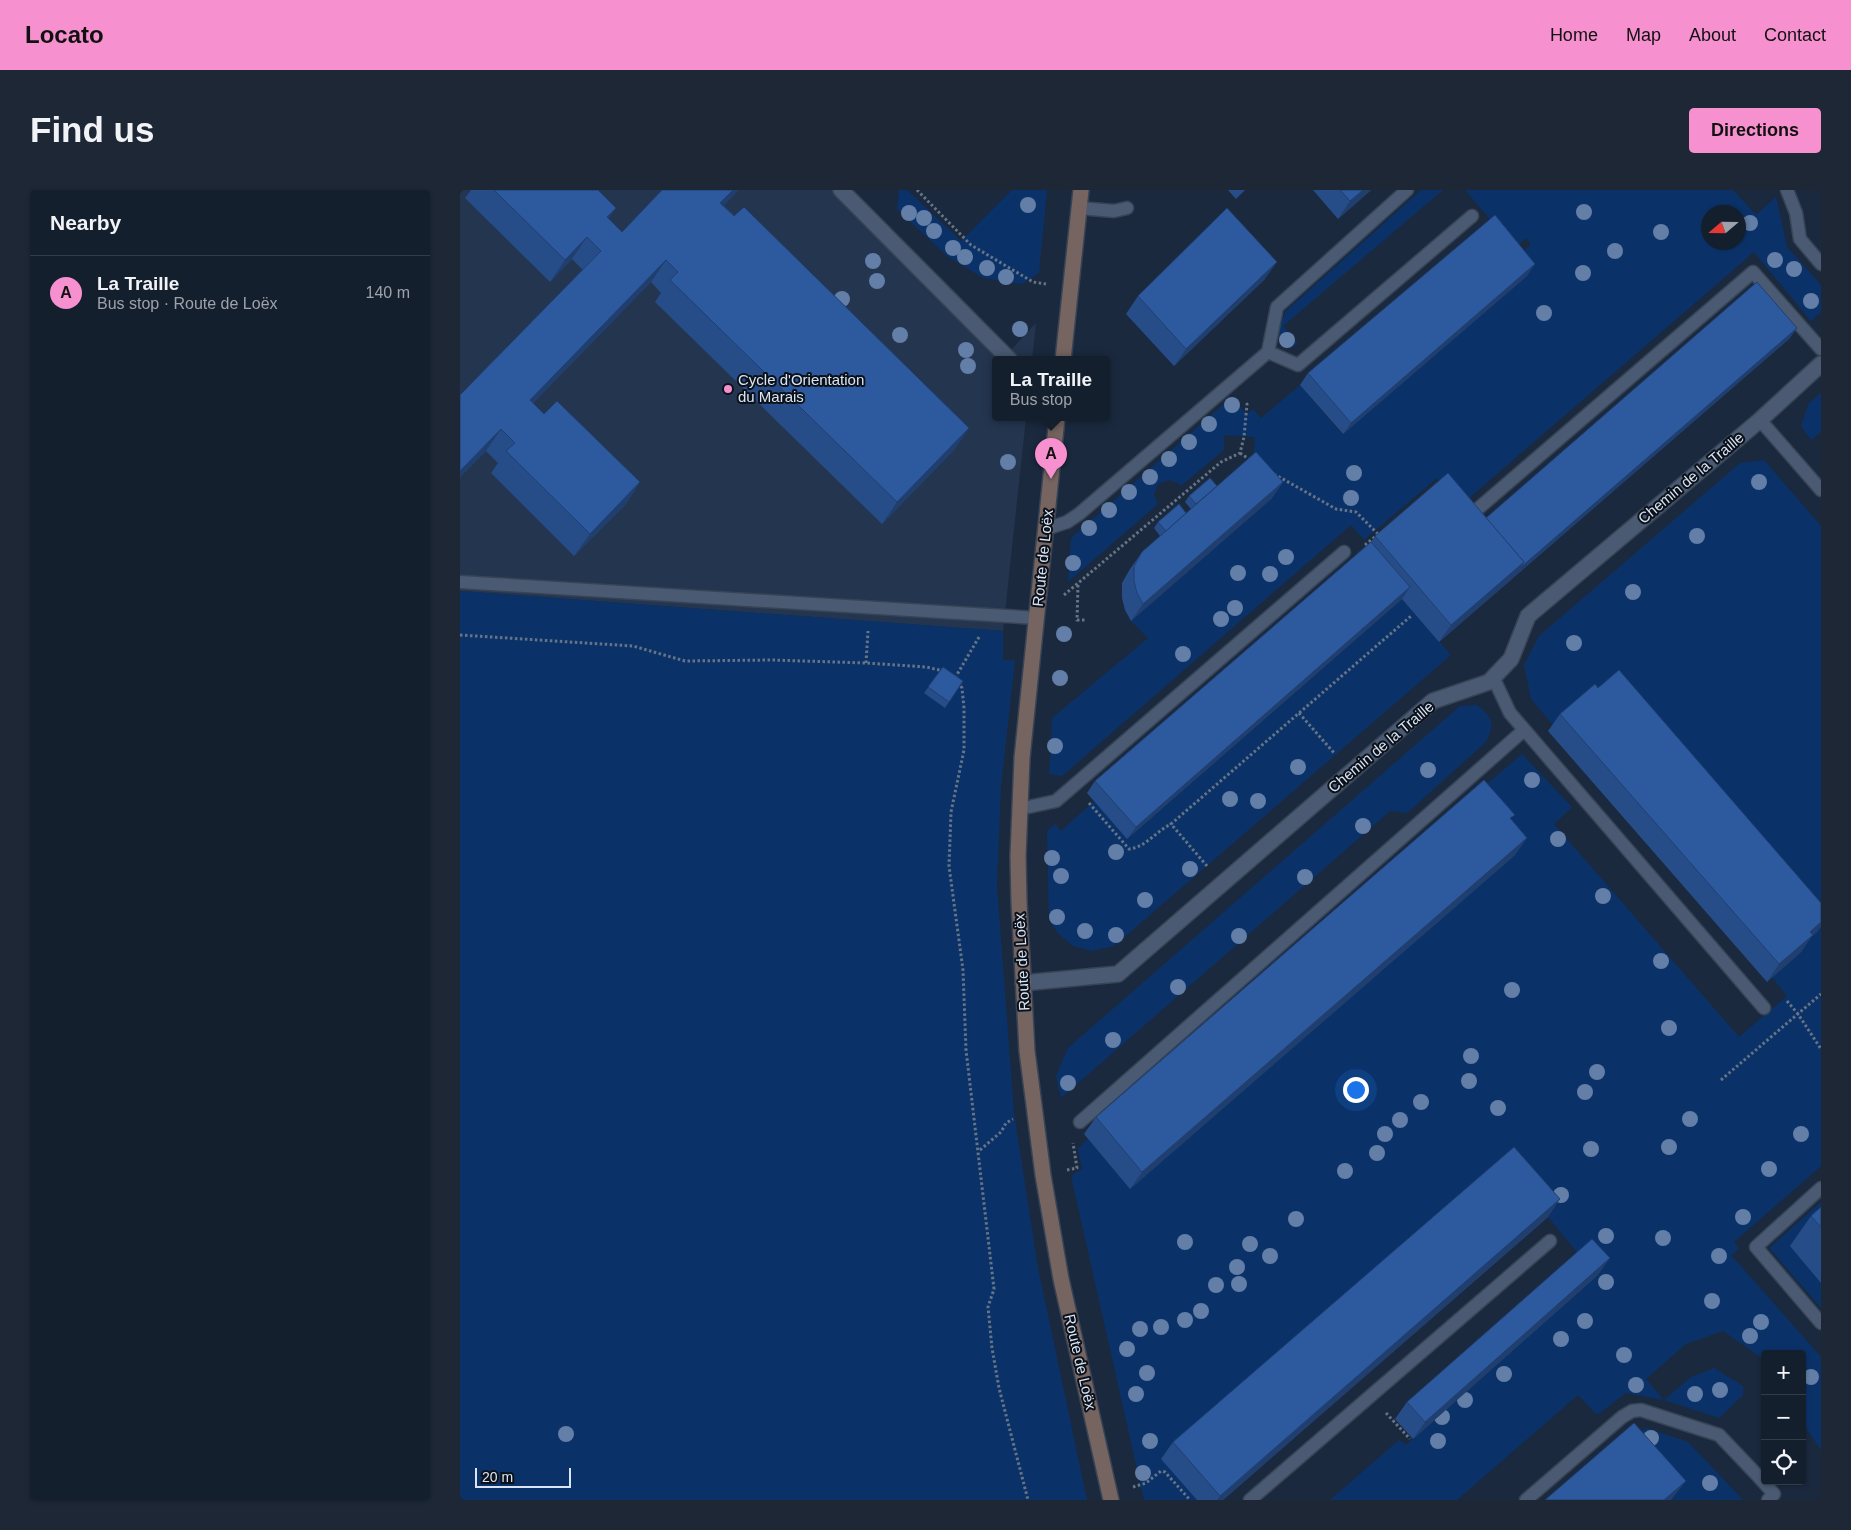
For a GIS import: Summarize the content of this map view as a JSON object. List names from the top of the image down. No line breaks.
{"streets":{"street":["Chemin de la Traille","Route de Loëx"]},"crossings":[["Chemin de la Traille","Route de Loëx"]],"places":["Cycle d'Orientation du Marais"],"scale_bar":"20 m","north":"left","page":{"header":"Locato","nav":["Home","Map","About","Contact"],"buttons":"Directions","title":"Find us","heading":"Nearby","list":[{"mark":"A","name":"La Traille","note":"Bus stop · Route de Loëx","value":"140 m"}],"popup":["La Traille","Bus stop"],"pins":"A","map_buttons":["+","−"],"scale":"20 m"}}
